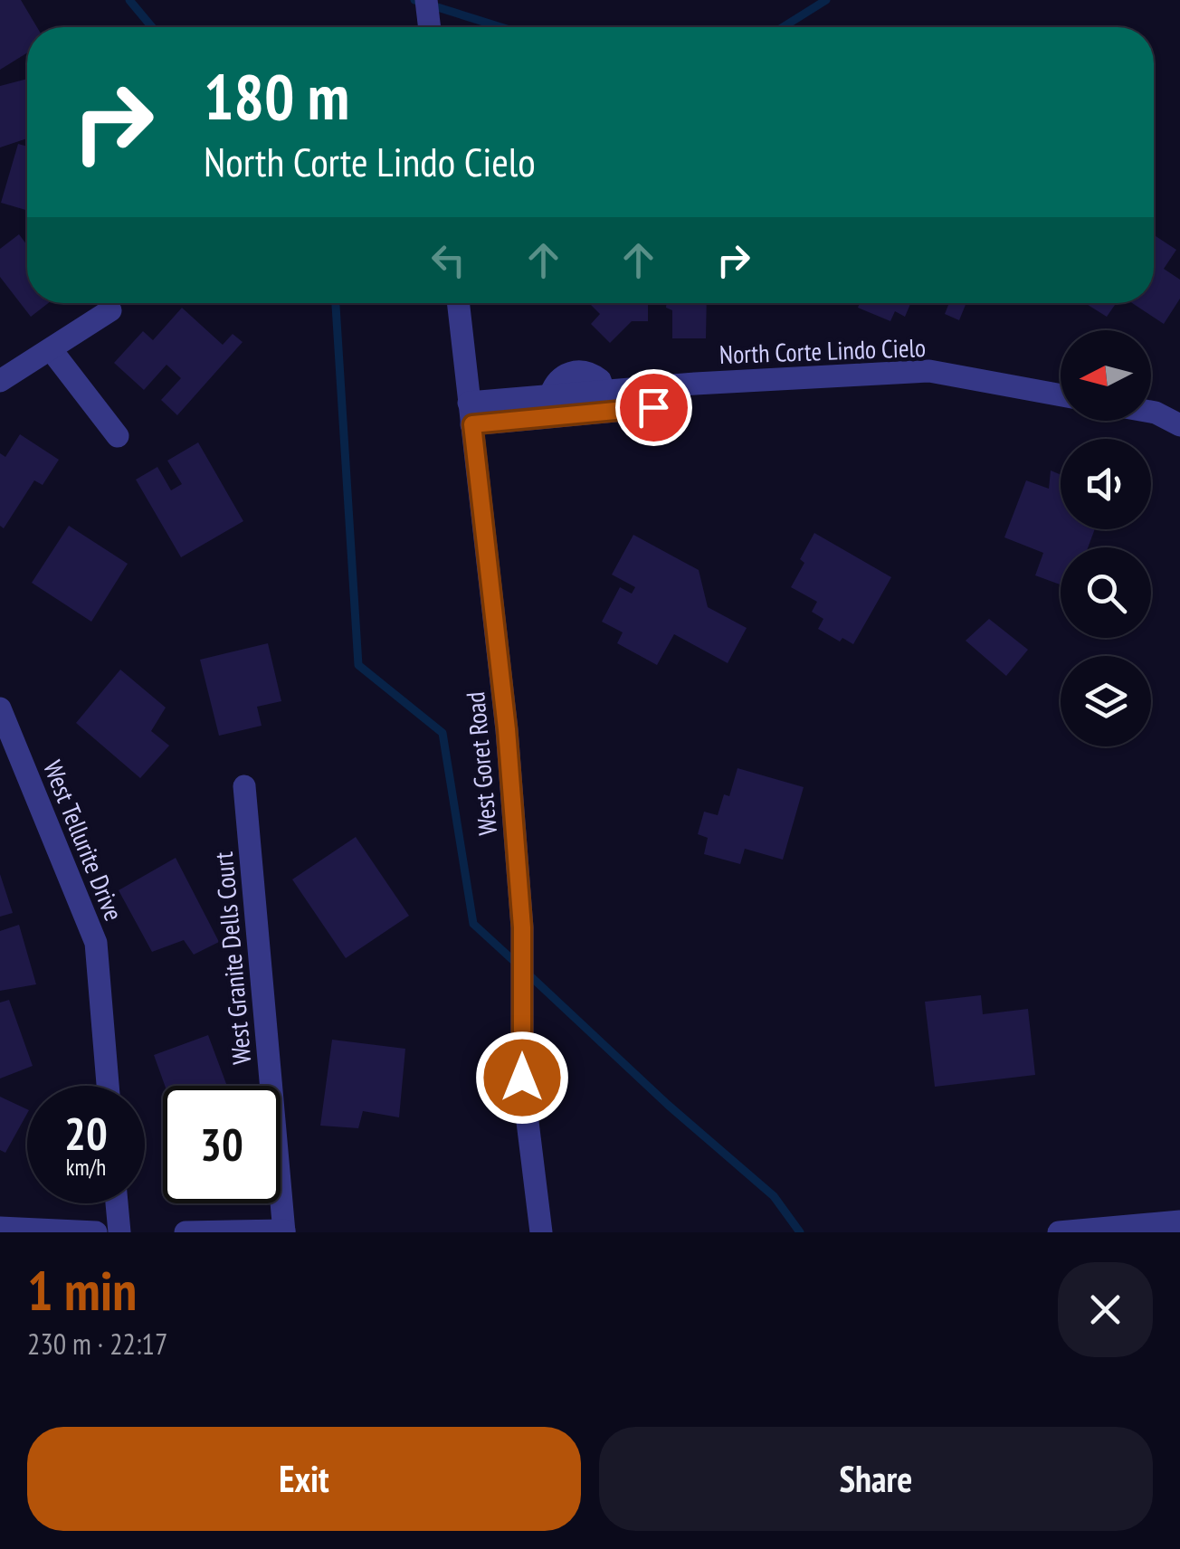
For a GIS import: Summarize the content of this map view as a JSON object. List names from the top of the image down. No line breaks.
{"streets":{"street":["North Corte Lindo Cielo","West Goret Road","West Tellurite Drive","West Granite Dells Court"]},"crossings":[["North Corte Lindo Cielo","West Goret Road"]],"north":"left","page":{"turn":["180 m","North Corte Lindo Cielo"],"speed":"20 km/h","limit":"30","heading":["1 min","230 m · 22:17"],"buttons":["Exit","Share"]}}
